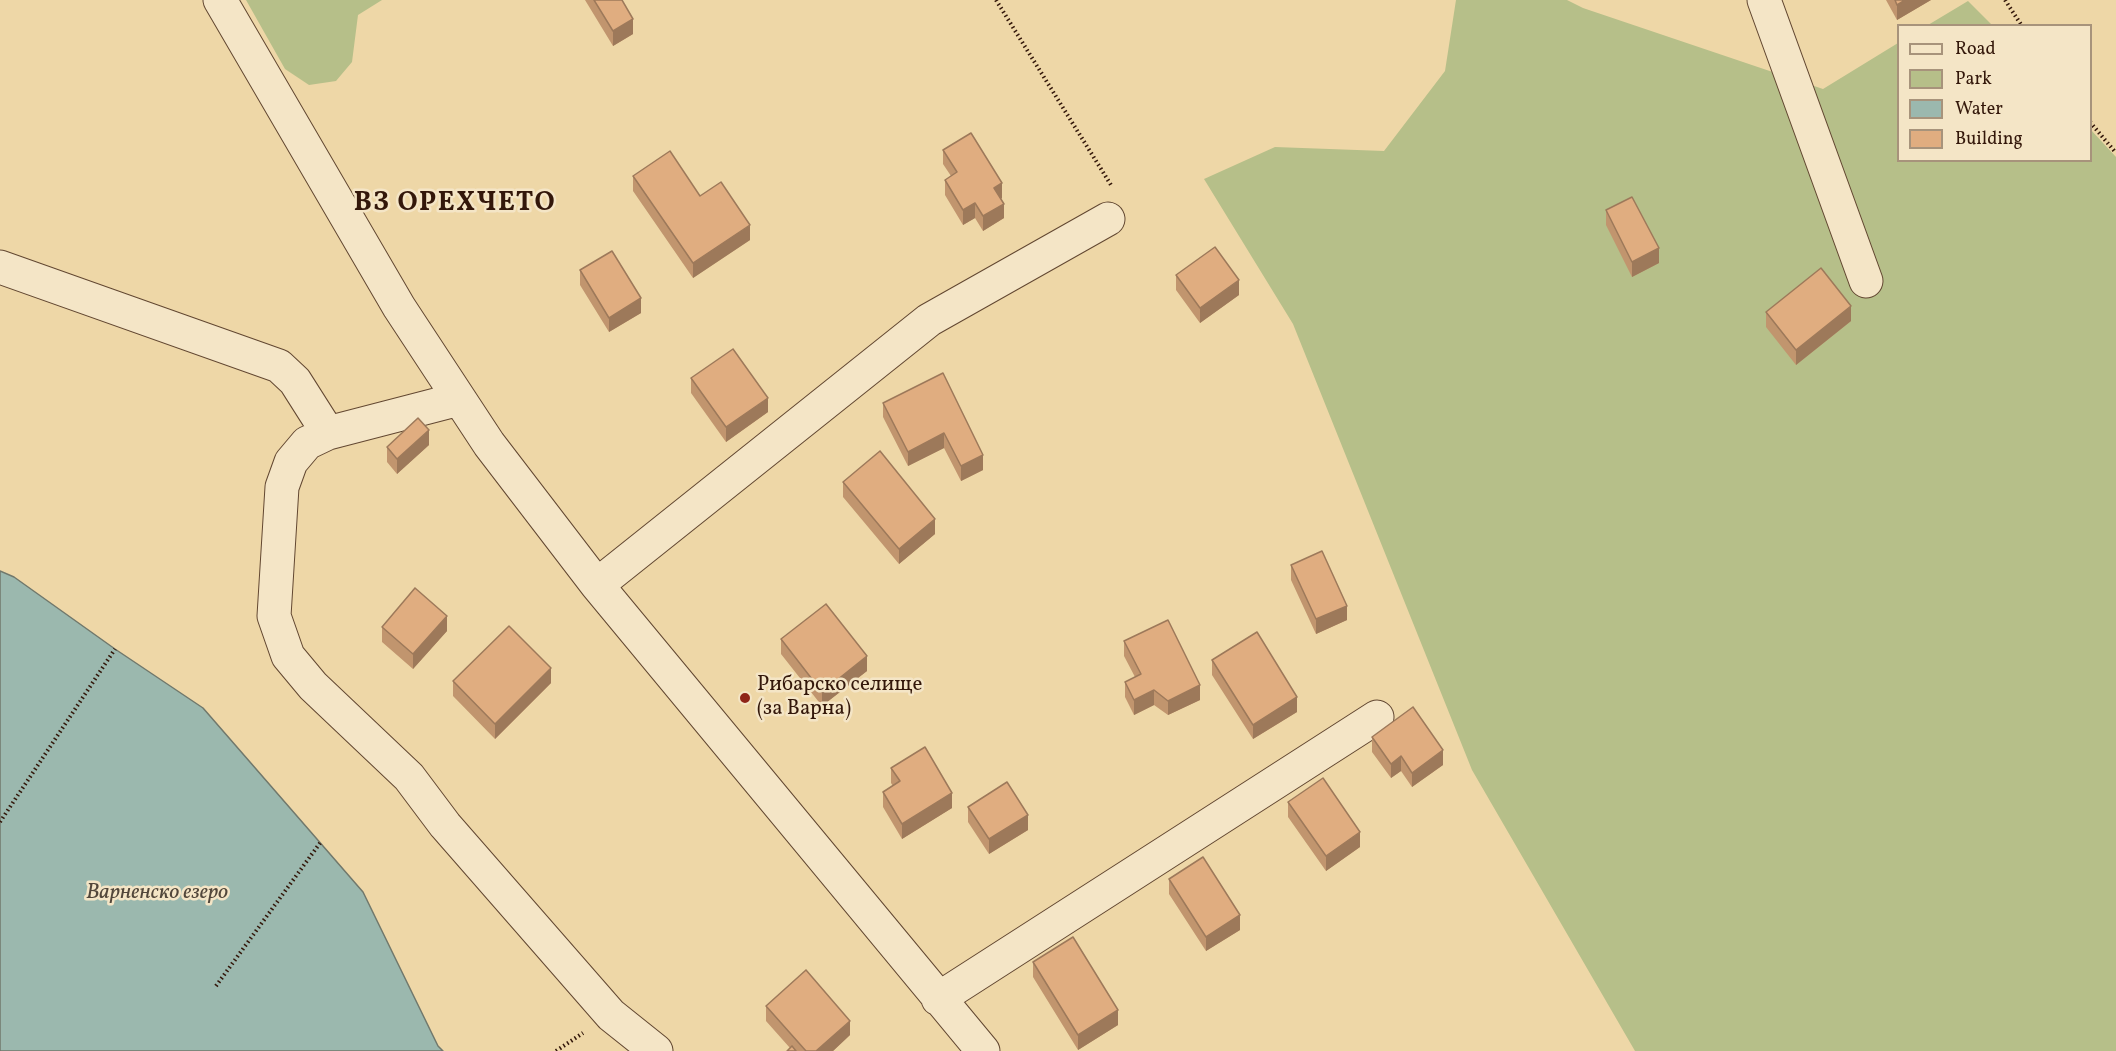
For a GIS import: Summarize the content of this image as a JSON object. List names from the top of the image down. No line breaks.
{"districts":["ВЗ ОРЕХЧЕТО"],"water":["Варненско езеро"],"places":["Рибарско селище (за Варна)"],"legend":["Road","Park","Water","Building"]}
